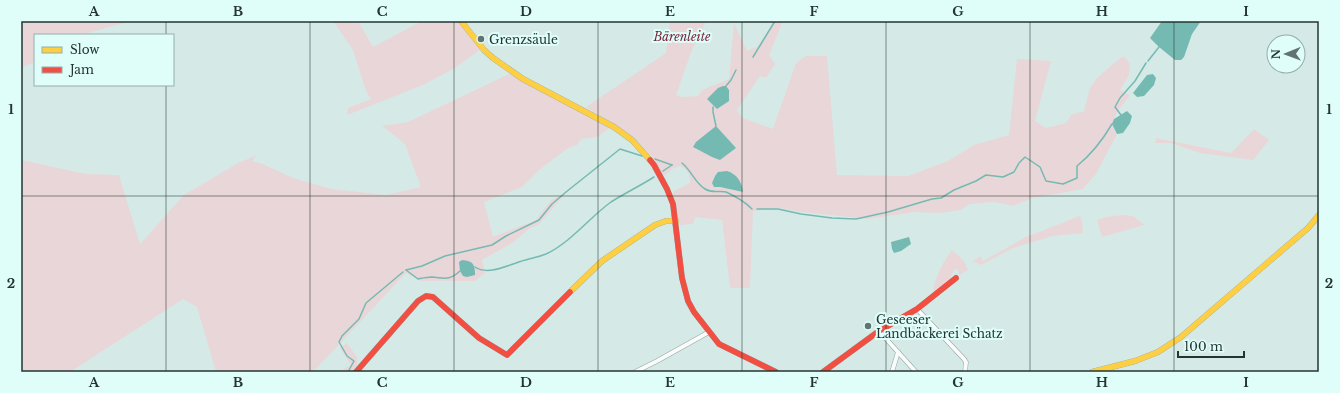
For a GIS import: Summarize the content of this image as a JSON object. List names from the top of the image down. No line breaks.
{"parks":["Bärenleite"],"places":["Grenzsäule","Geseeser Landbäckerei Schatz"],"legend":["Slow","Jam"],"scale_bar":"100 m","north":"left","grid":{"columns":["A","B","C","D","E","F","G","H","I"],"rows":["1","2"]}}
